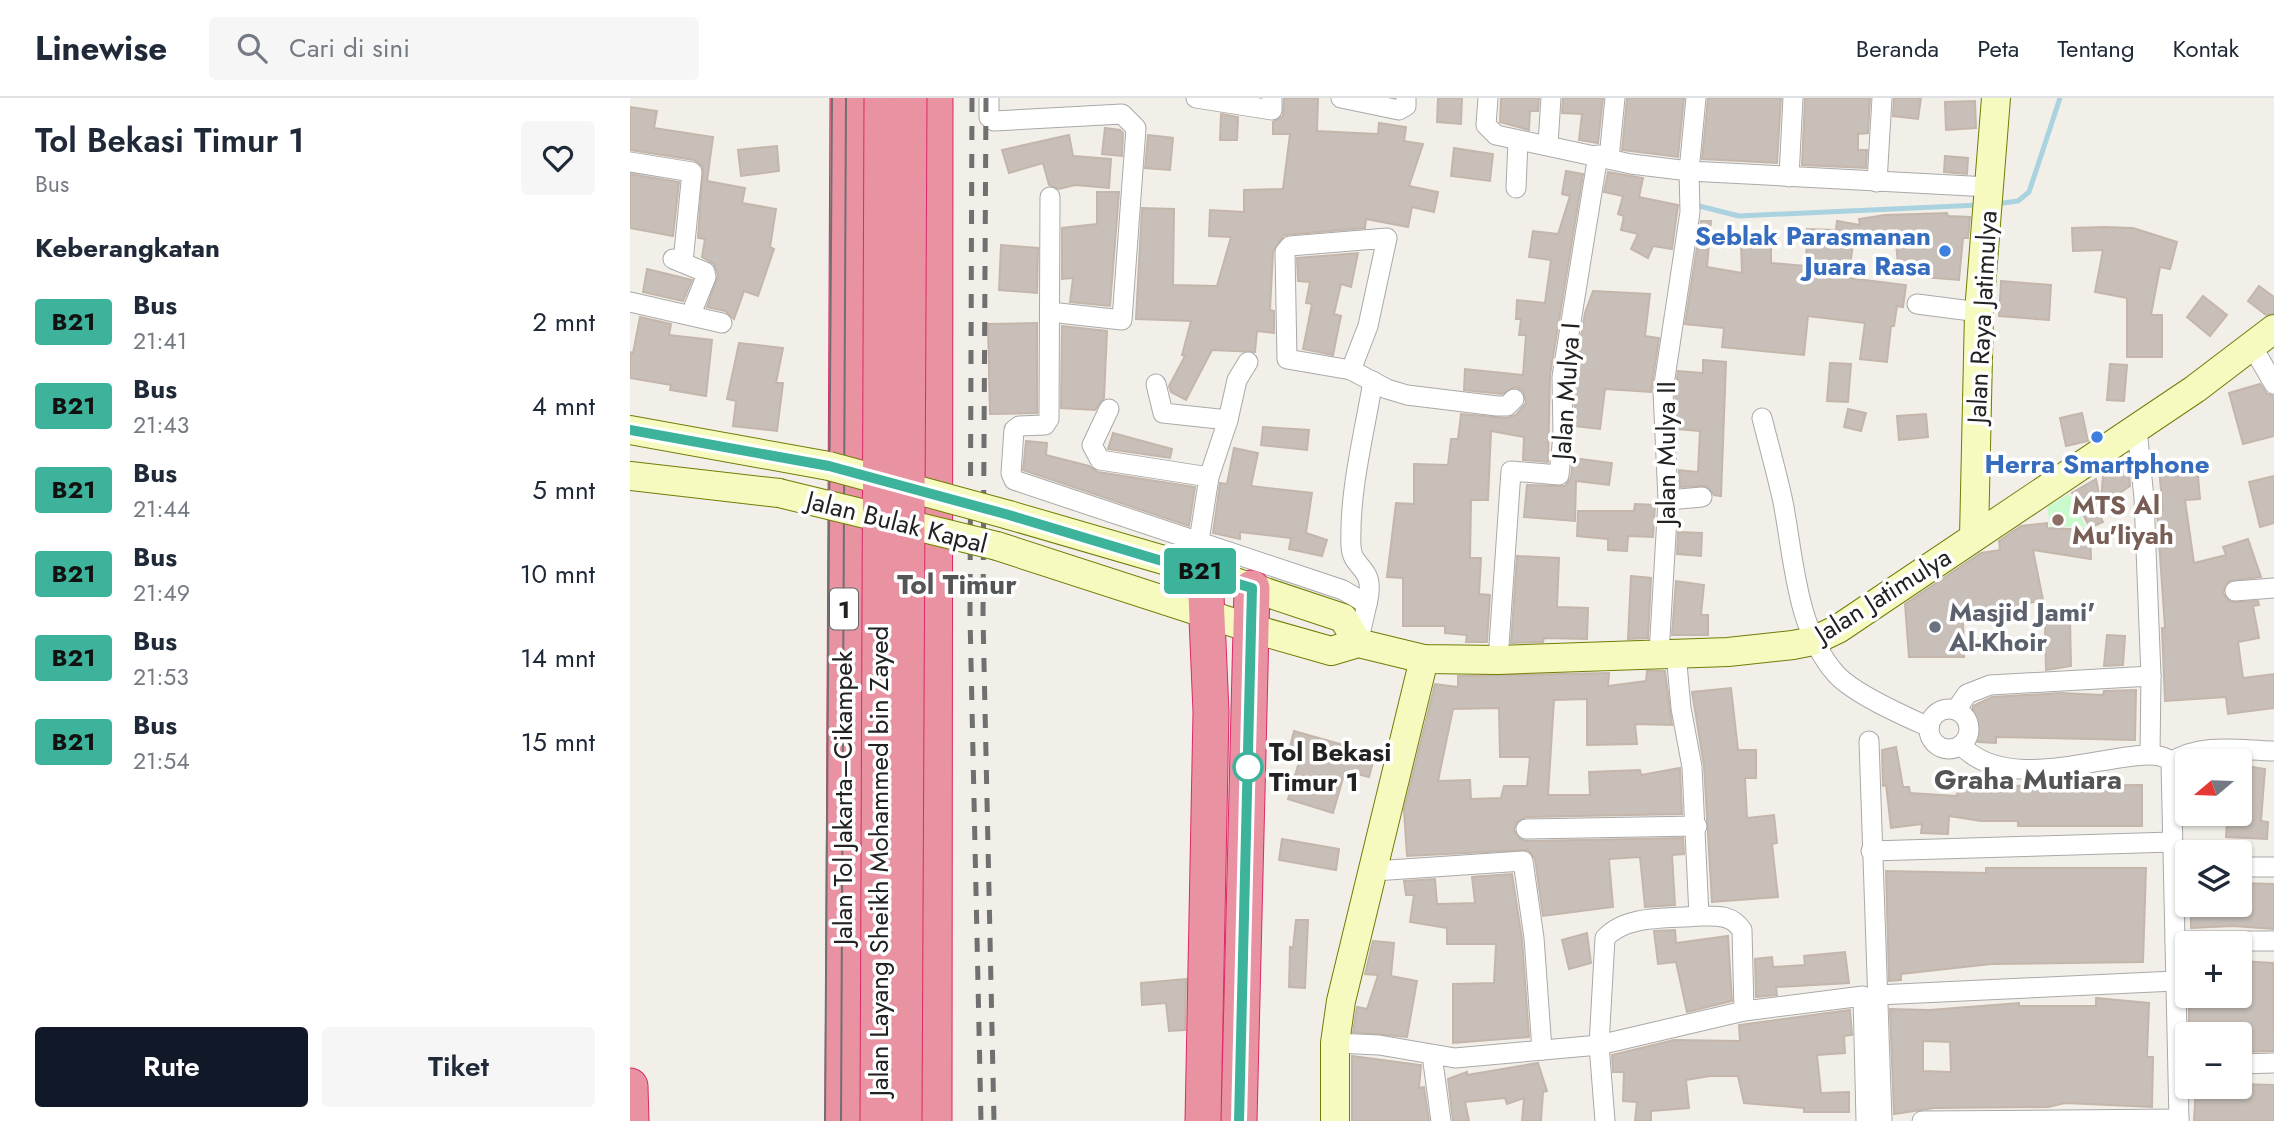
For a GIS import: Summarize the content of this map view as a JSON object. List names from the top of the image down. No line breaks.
{"streets":{"highway":["1","Jalan Tol Jakarta–Cikampek","Jalan Layang Sheikh Mohammed bin Zayed"],"main road":["Jalan Raya Jatimulya","Jalan Bulak Kapal","Jalan Jatimulya"],"street":["Jalan Mulya I","Jalan Mulya II"]},"crossings":[["Jalan Raya Jatimulya","Jalan Jatimulya"],["Jalan Mulya I","Jalan Jatimulya"],["Jalan Mulya II","Jalan Jatimulya"],["Jalan Bulak Kapal","Jalan Jatimulya"]],"districts":["Tol Timur","Graha Mutiara"],"places":["Seblak Parasmanan Juara Rasa","Herra Smartphone","MTS Al Mu'liyah","Masjid Jami' Al-Khoir","Tol Bekasi Timur 1"],"lines":["bus line B21"],"north":"left","page":{"header":"Linewise","search":"Cari di sini","nav":["Beranda","Peta","Tentang","Kontak"],"heading":[["Tol Bekasi Timur 1","Bus"],"Keberangkatan"],"on_map":"B21","list":[{"mark":"B21","name":"Bus","note":"21:41","value":"2 mnt"},{"mark":"B21","name":"Bus","note":"21:43","value":"4 mnt"},{"mark":"B21","name":"Bus","note":"21:44","value":"5 mnt"},{"mark":"B21","name":"Bus","note":"21:49","value":"10 mnt"},{"mark":"B21","name":"Bus","note":"21:53","value":"14 mnt"},{"mark":"B21","name":"Bus","note":"21:54","value":"15 mnt"}],"map_buttons":["+","−"],"buttons":["Rute","Tiket"]}}
